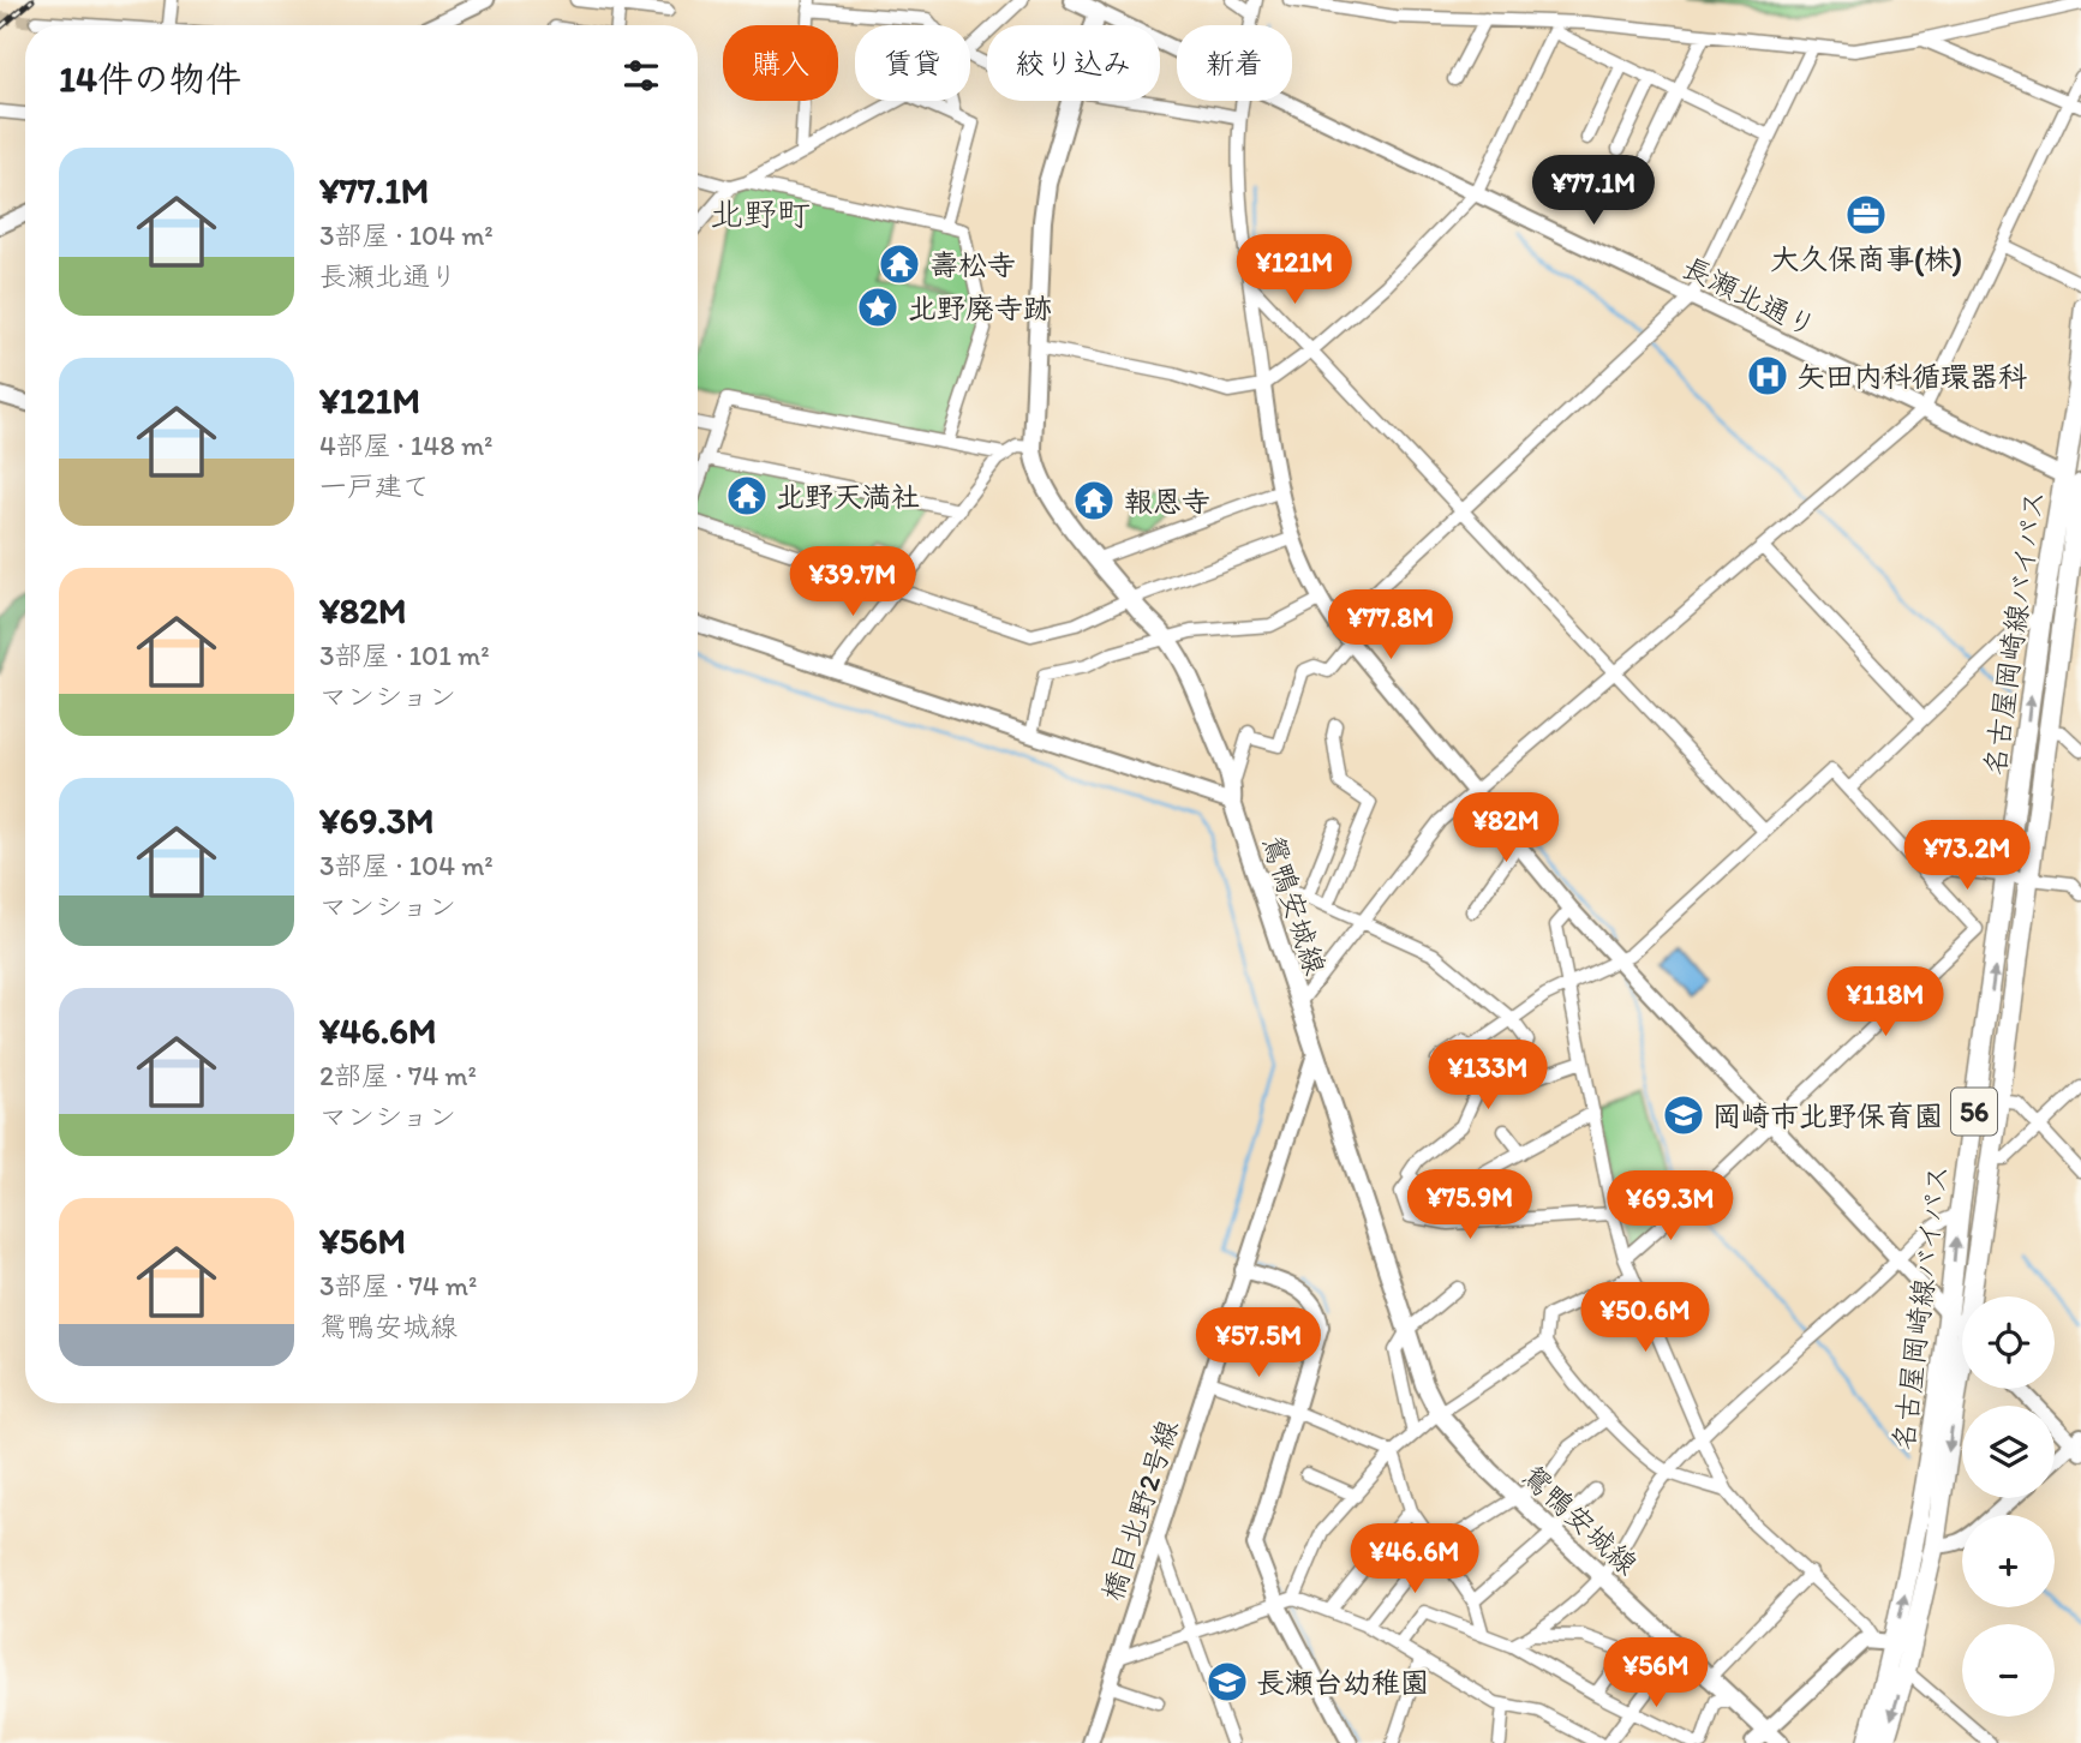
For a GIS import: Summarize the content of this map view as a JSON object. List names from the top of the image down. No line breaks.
{"streets":{"main road":["名古屋岡崎線バイパス","鴛鴨安城線","56"],"street":["長瀬北通り","橋目北野2号線"]},"crossings":[["長瀬北通り","名古屋岡崎線バイパス"],["長瀬北通り","鴛鴨安城線"],["鴛鴨安城線","橋目北野2号線"]],"districts":["北野町"],"places":{"office":["大久保商事(株)"],"temple":["壽松寺","北野天満社","報恩寺"],"place":["北野廃寺跡"],"hospital":["矢田内科循環器科"],"school or university":["岡崎市北野保育園","長瀬台幼稚園"]},"page":{"chip":["購入","賃貸","絞り込み","新着"],"heading":"14件の物件","list":[{"name":"¥77.1M","note":"3部屋 · 104 m² · 長瀬北通り"},{"name":"¥121M","note":"4部屋 · 148 m² · 一戸建て"},{"name":"¥82M","note":"3部屋 · 101 m² · マンション"},{"name":"¥69.3M","note":"3部屋 · 104 m² · マンション"},{"name":"¥46.6M","note":"2部屋 · 74 m² · マンション"},{"name":"¥56M","note":"3部屋 · 74 m² · 鴛鴨安城線"}],"price":["¥77.1M","¥121M","¥39.7M","¥77.8M","¥82M","¥73.2M","¥118M","¥133M","¥75.9M","¥69.3M","¥50.6M","¥57.5M","¥46.6M","¥56M"],"map_buttons":["+","−"]}}
